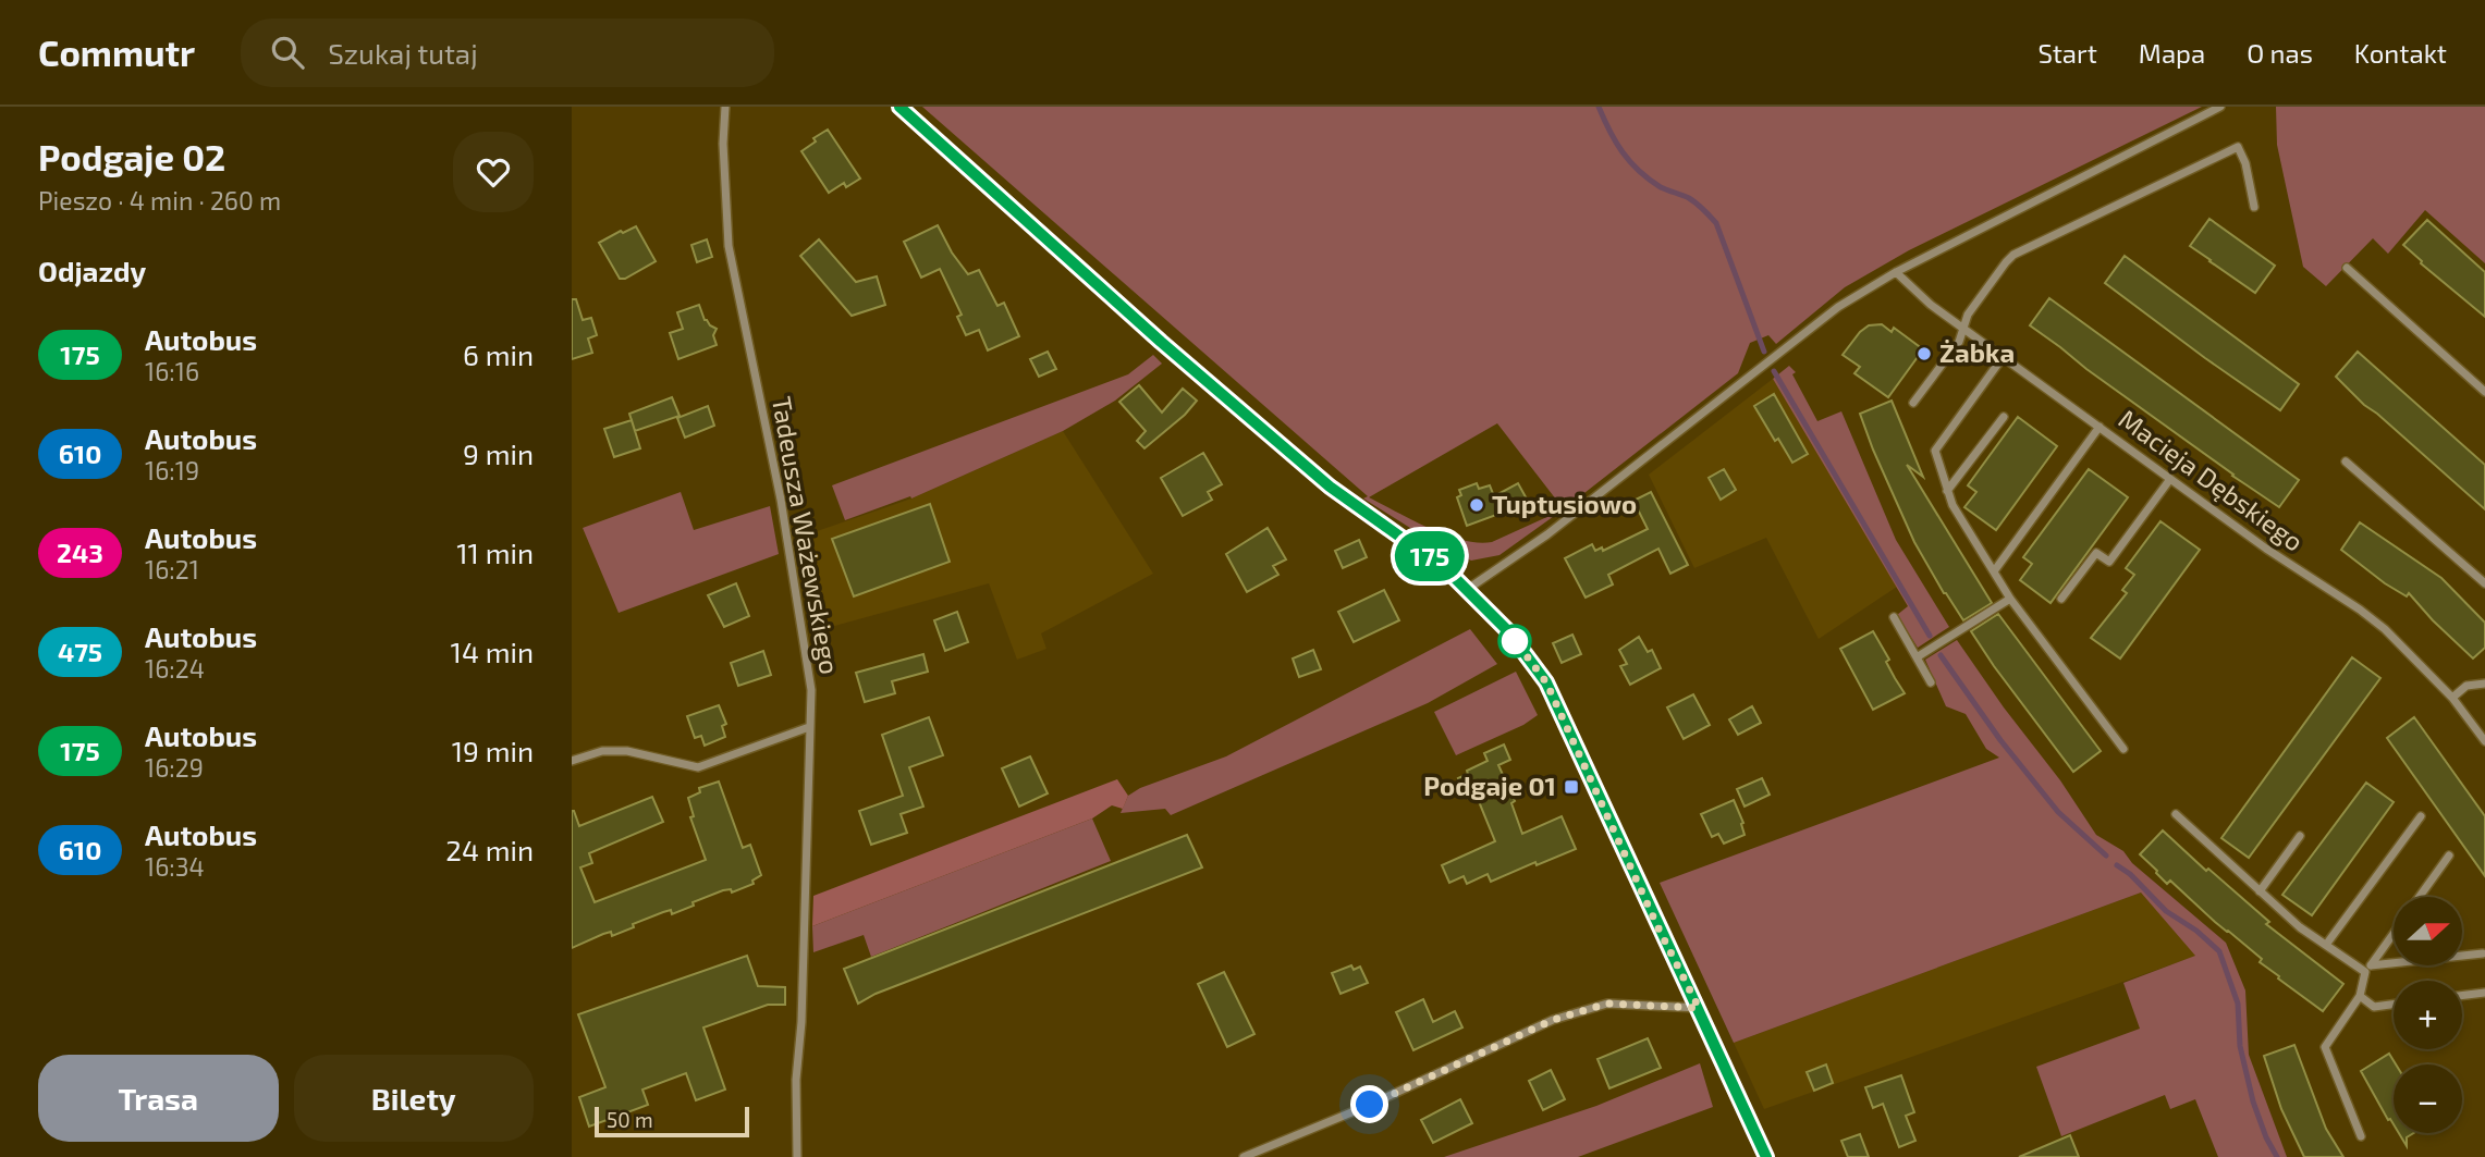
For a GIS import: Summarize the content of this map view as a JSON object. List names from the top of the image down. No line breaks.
{"streets":{"street":["Macieja Dębskiego","Tadeusza Ważewskiego"]},"places":{"other":["Żabka","Tuptusiowo"],"transit":["Podgaje 01"]},"lines":["bus line 175"],"scale_bar":"50 m","north":"right","page":{"header":"Commutr","search":"Szukaj tutaj","nav":["Start","Mapa","O nas","Kontakt"],"heading":[["Podgaje 02","Pieszo · 4 min · 260 m"],"Odjazdy"],"on_map":"175","list":[{"mark":"175","name":"Autobus","note":"16:16","value":"6 min"},{"mark":"610","name":"Autobus","note":"16:19","value":"9 min"},{"mark":"243","name":"Autobus","note":"16:21","value":"11 min"},{"mark":"475","name":"Autobus","note":"16:24","value":"14 min"},{"mark":"175","name":"Autobus","note":"16:29","value":"19 min"},{"mark":"610","name":"Autobus","note":"16:34","value":"24 min"}],"map_buttons":["+","−"],"buttons":["Trasa","Bilety"],"scale":"50 m"}}
